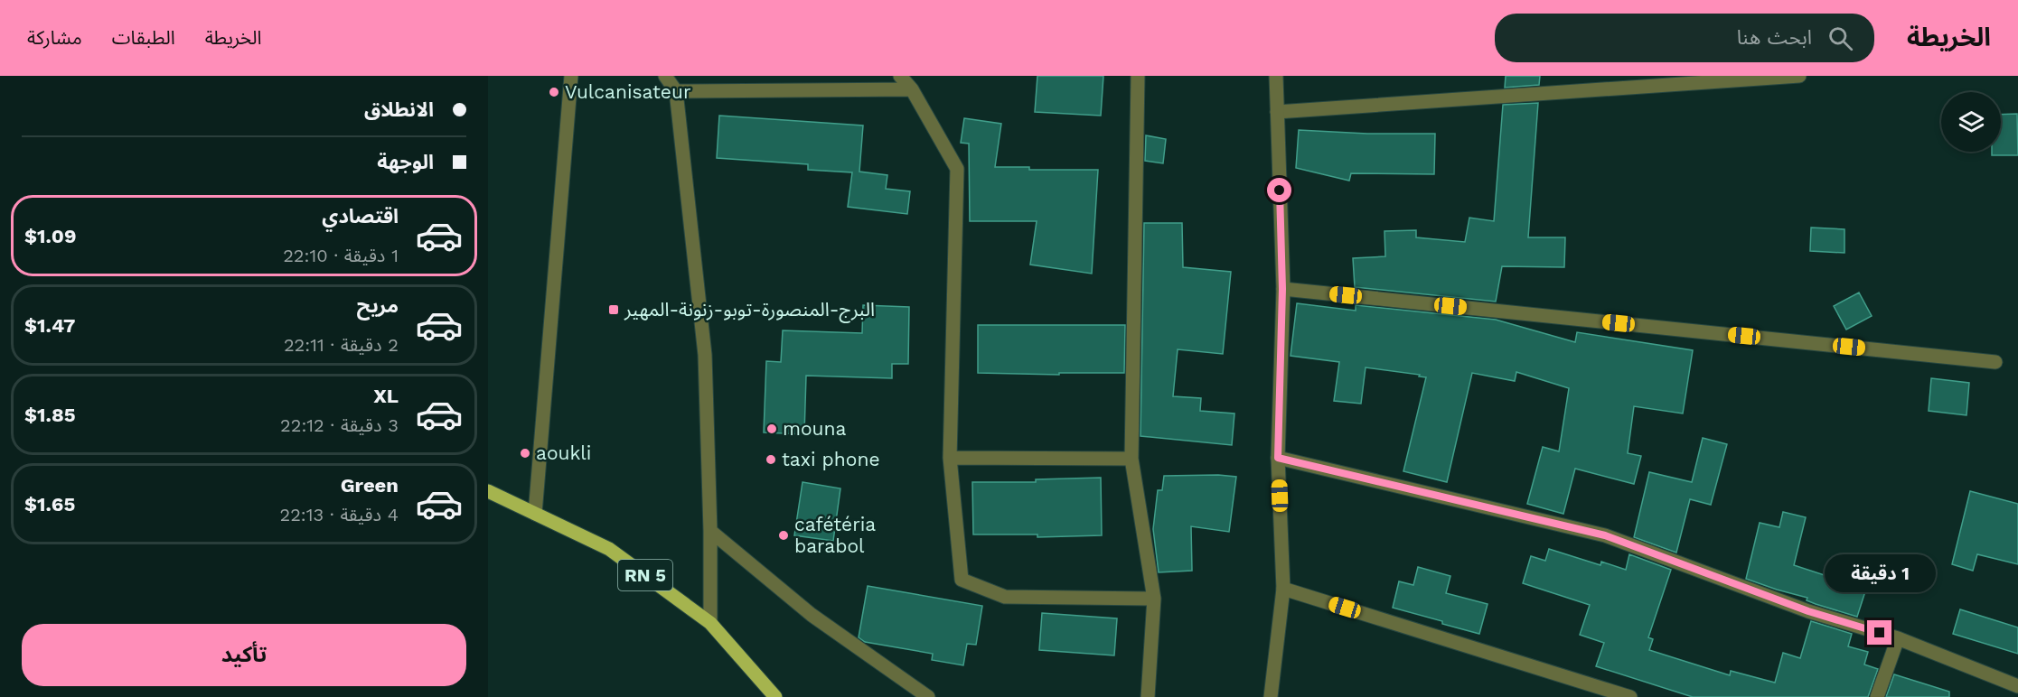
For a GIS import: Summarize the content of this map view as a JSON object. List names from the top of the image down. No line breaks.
{"streets":{"main road":["RN 5"]},"places":{"other":["Vulcanisateur","mouna","aoukli","taxi phone","cafétéria barabol"],"transit":["البرج-المنصورة-توبو-زنونة-المهير"]},"page":{"header":"الخريطة","search":"ابحث هنا","nav":["الخريطة","الطبقات","مشاركة"],"banner":["الانطلاق","الوجهة"],"list":[{"name":"اقتصادي","note":"1 دقيقة · 22:10","value":"$1.09"},{"name":"مريح","note":"2 دقيقة · 22:11","value":"$1.47"},{"name":"XL","note":"3 دقيقة · 22:12","value":"$1.85"},{"name":"Green","note":"4 دقيقة · 22:13","value":"$1.65"}],"bubble":"1 دقيقة","buttons":"تأكيد"}}
